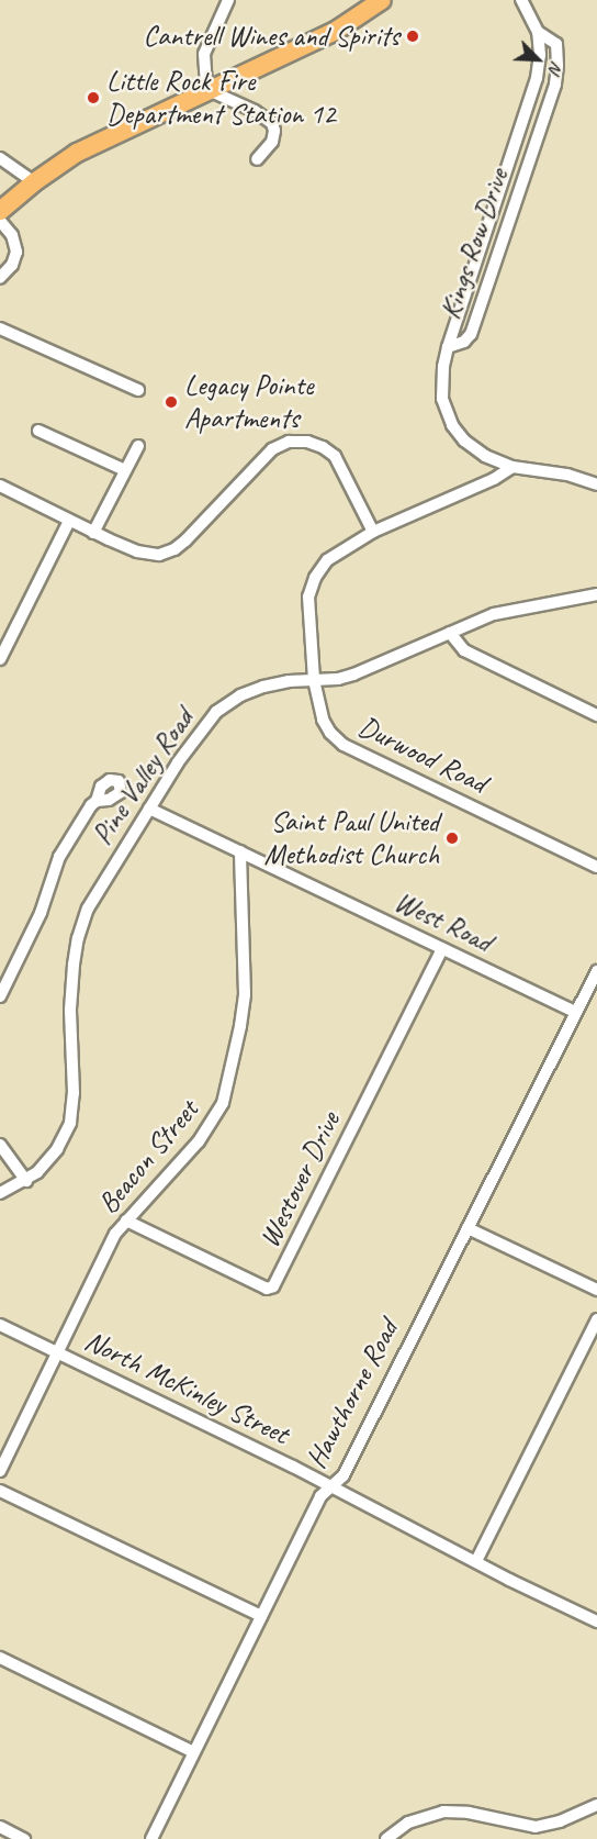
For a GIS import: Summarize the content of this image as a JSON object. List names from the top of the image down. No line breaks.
{"streets":{"street":["Kings Row Drive","Durwood Road","Pine Valley Road","West Road","Beacon Street","Westover Drive","North McKinley Street","Hawthorne Road"]},"crossings":[["Kings Row Drive","Durwood Road"],["Durwood Road","Pine Valley Road"],["Pine Valley Road","West Road"],["West Road","Beacon Street"],["West Road","Westover Drive"],["West Road","Hawthorne Road"],["Beacon Street","Westover Drive"],["Beacon Street","North McKinley Street"],["North McKinley Street","Hawthorne Road"]],"places":["Cantrell Wines and Spirits","Little Rock Fire Department Station 12","Legacy Pointe Apartments","Saint Paul United Methodist Church"],"north":"bottom right"}
